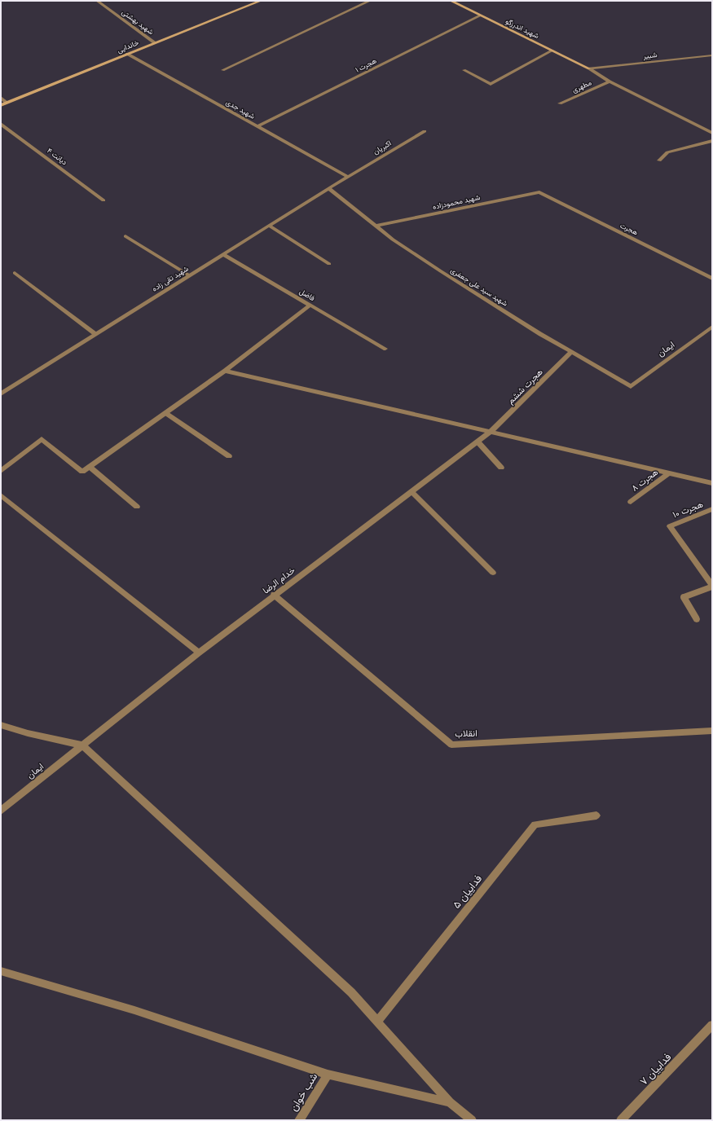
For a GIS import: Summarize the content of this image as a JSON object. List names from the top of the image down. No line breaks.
{"streets":{"main road":["شهید اندرزگو","خاندایی"],"street":["شهید بهشتی","شبیر","هجرت ۱","مطهری","شهید جدی","اکبریان","دیانت ۴","شهید محمودزاده","هجرت","شهید تقی زاده","شهید سید علی جعفری","فاضل","ایمان","هجرت ششم","هجرت ۸","هجرت ۱۰","خدام الرضا","انقلاب","فداییان ۵","فداییان ۷","شب خوان"]},"crossings":[["شهید بهشتی","خاندایی"],["شهید اندرزگو","شبیر"],["شهید اندرزگو","هجرت ۱"],["خاندایی","شهید جدی"],["هجرت ۱","شهید جدی"],["شهید جدی","اکبریان"],["شهید جدی","شهید تقی زاده"],["اکبریان","شهید تقی زاده"],["شهید محمودزاده","هجرت"],["شهید محمودزاده","شهید سید علی جعفری"],["شهید تقی زاده","شهید سید علی جعفری"],["شهید تقی زاده","فاضل"],["شهید سید علی جعفری","ایمان"],["شهید سید علی جعفری","هجرت ششم"],["ایمان","خدام الرضا"],["هجرت ششم","خدام الرضا"],["خدام الرضا","انقلاب"]]}
